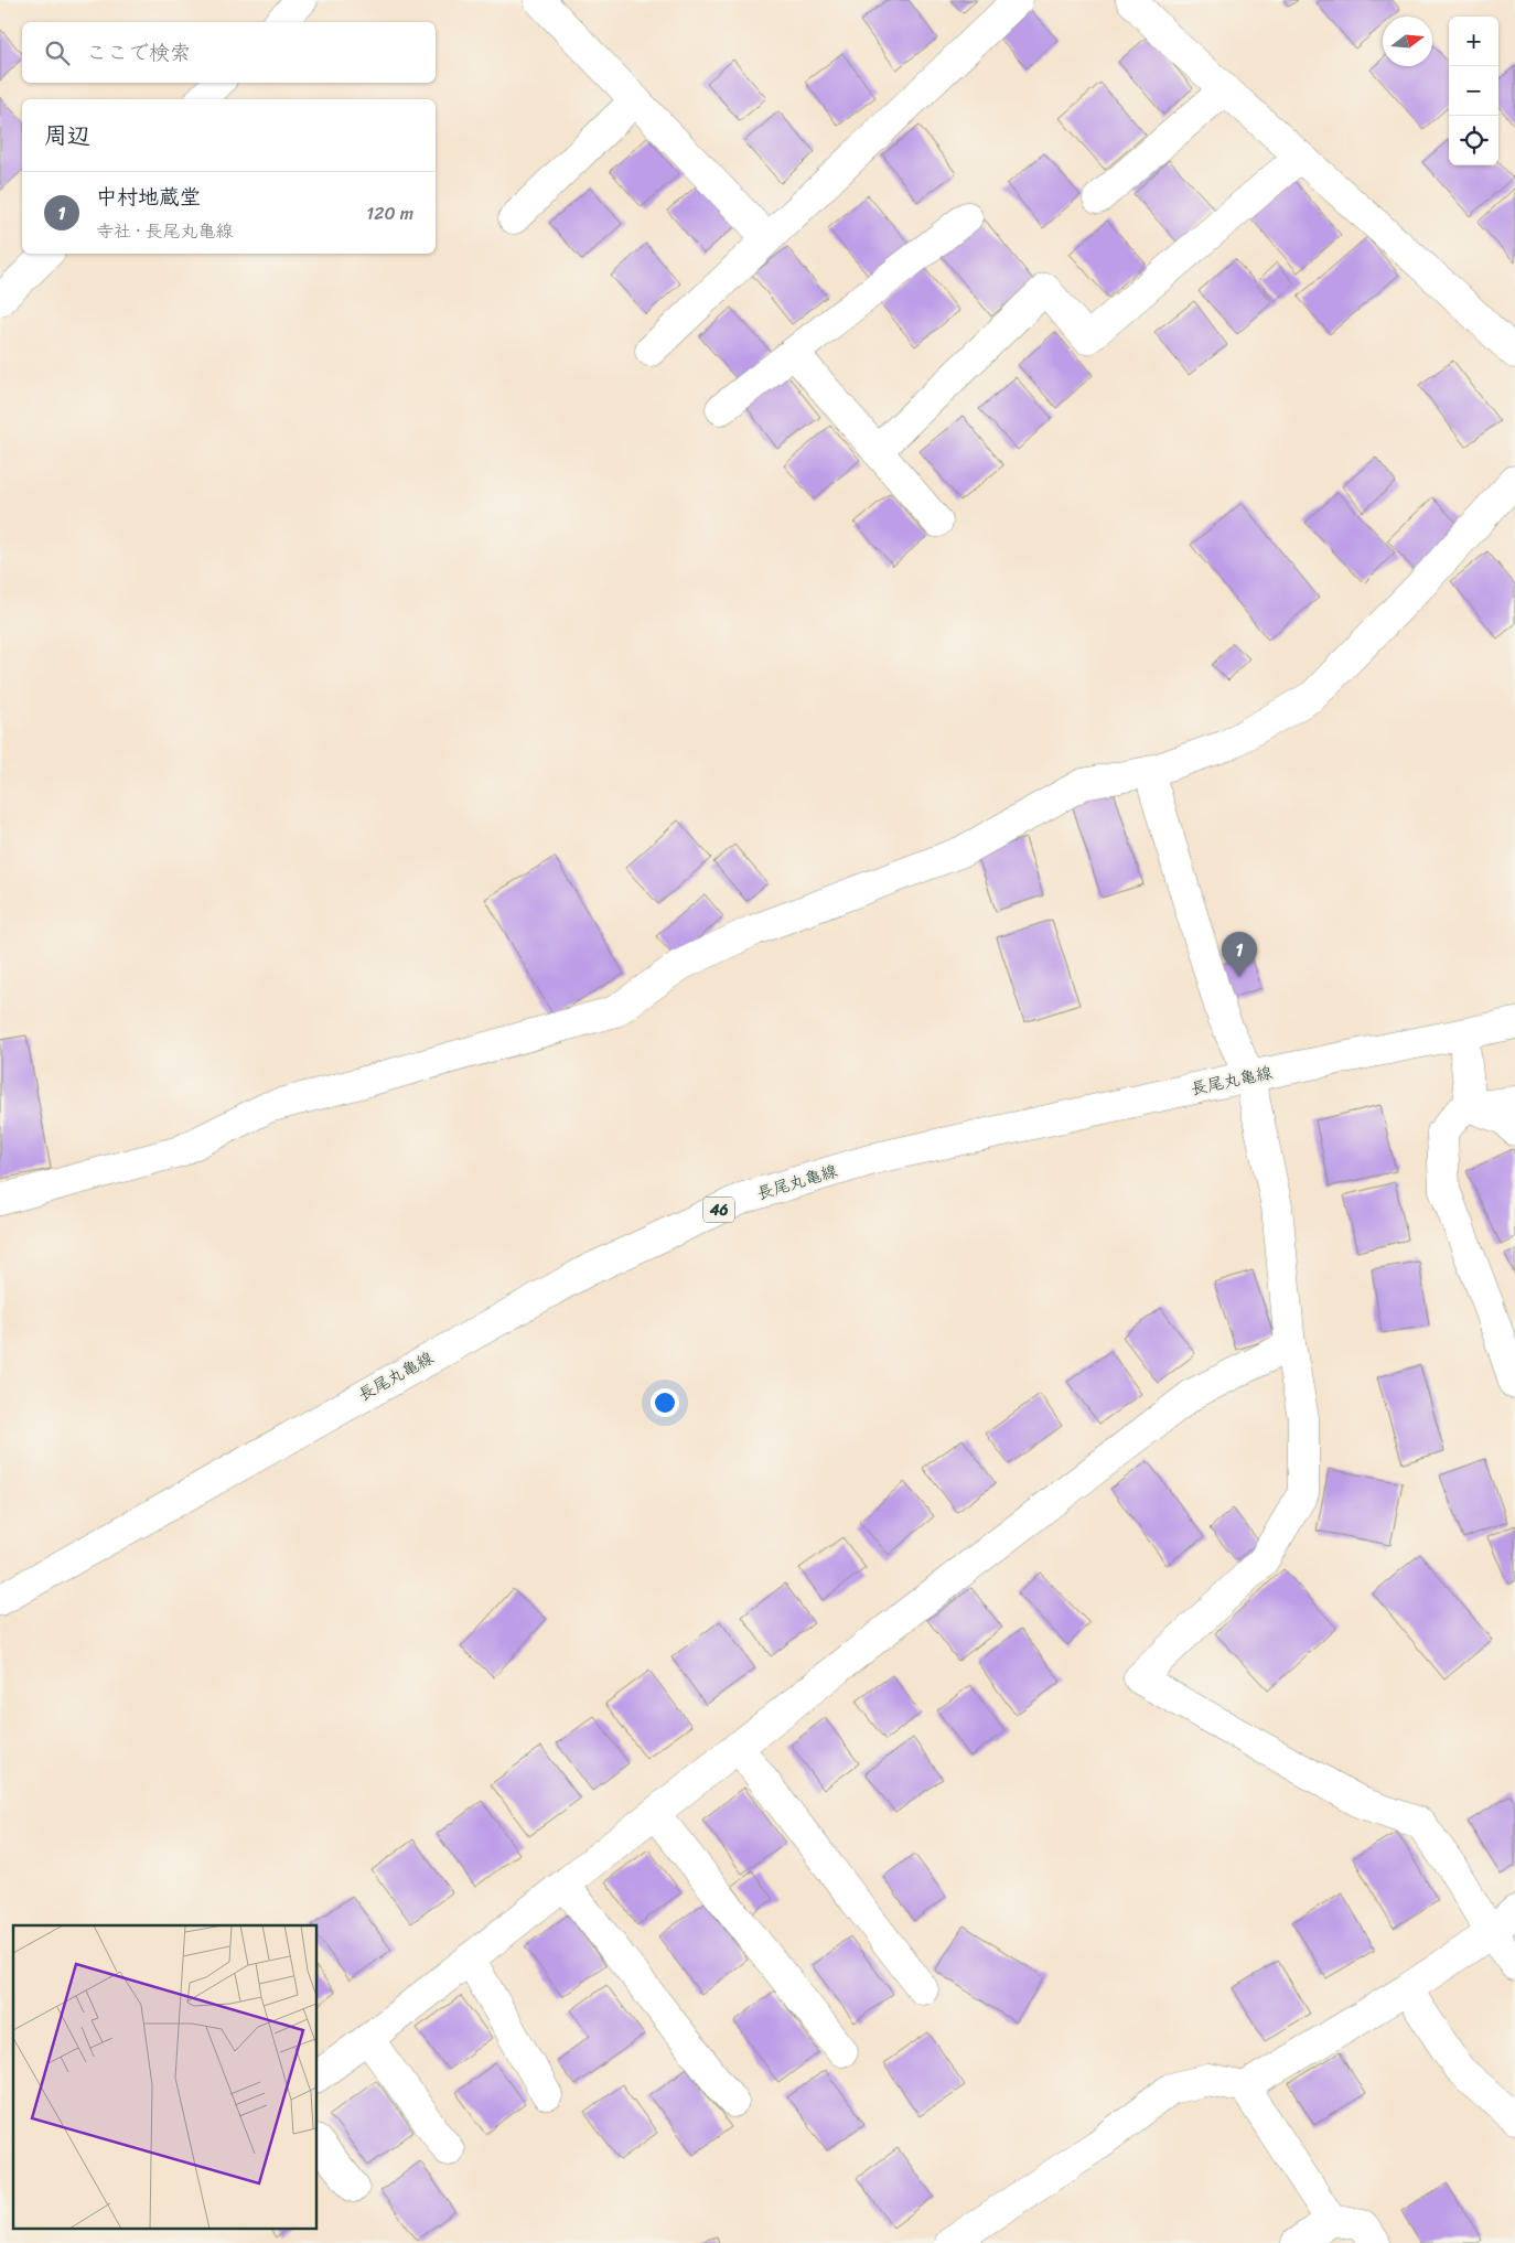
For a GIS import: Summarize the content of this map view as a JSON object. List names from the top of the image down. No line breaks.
{"streets":{"street":["長尾丸亀線","46"]},"north":"right","page":{"map_buttons":["+","−"],"search":"ここで検索","heading":"周辺","list":[{"mark":"1","name":"中村地蔵堂","note":"寺社 · 長尾丸亀線","value":"120 m"}],"pins":"1"}}
